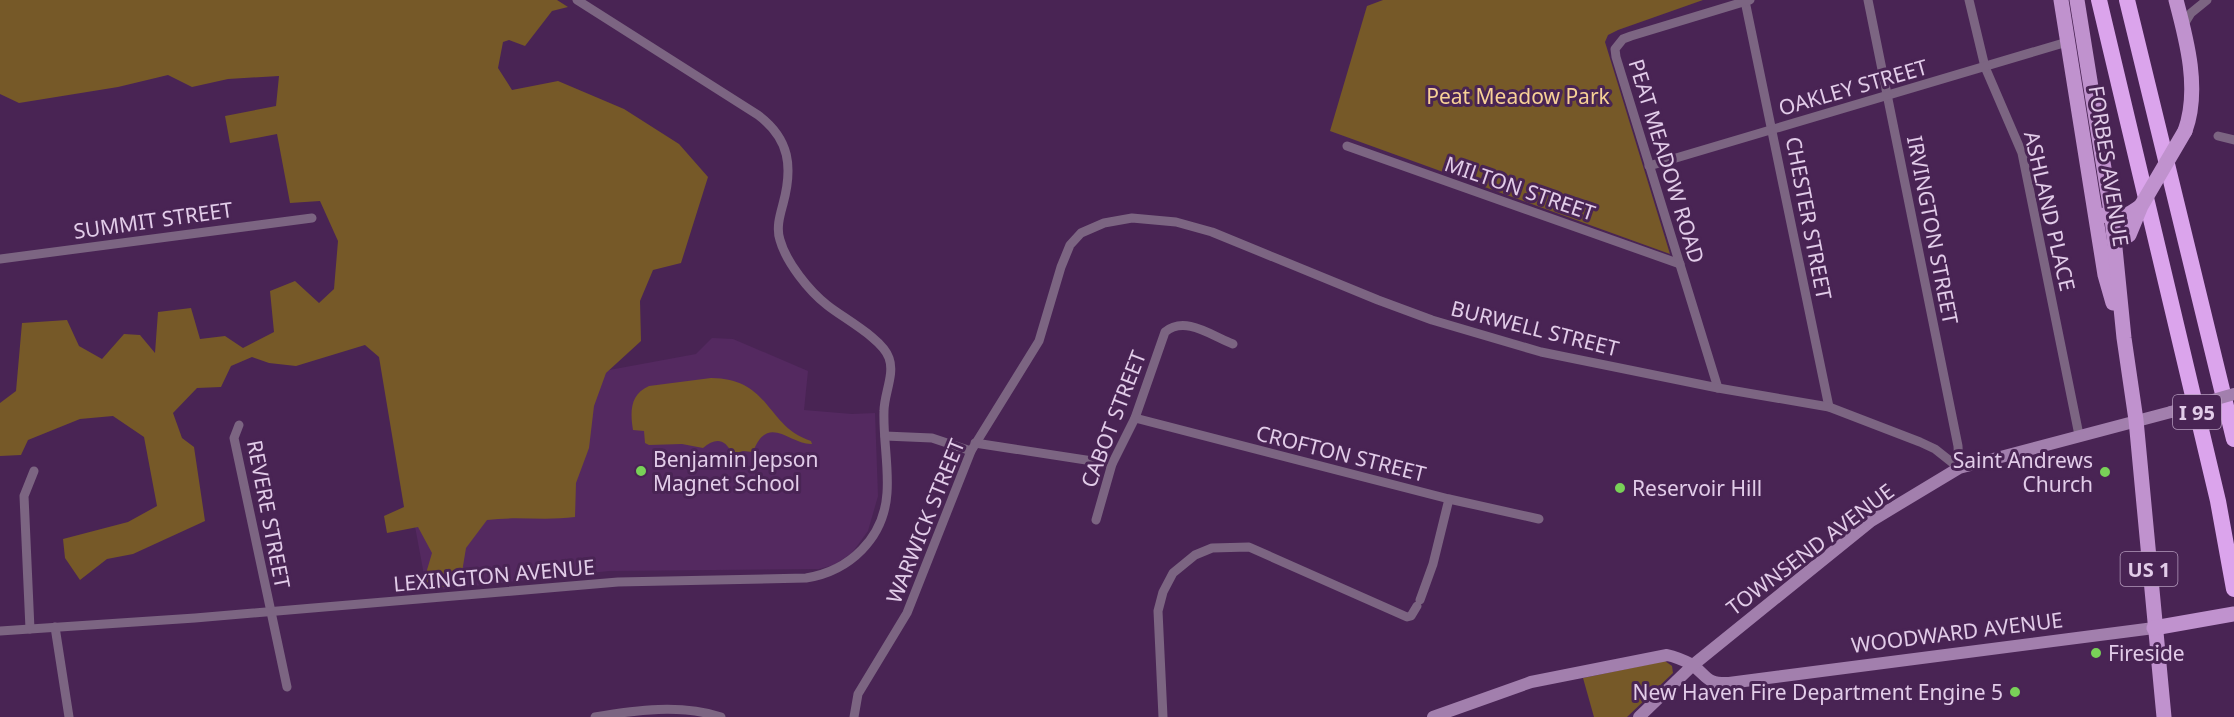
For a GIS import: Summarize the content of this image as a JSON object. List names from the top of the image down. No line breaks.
{"streets":{"highway":["I 95"],"main road":["FORBES AVENUE","TOWNSEND AVENUE","US 1","WOODWARD AVENUE"],"street":["OAKLEY STREET","PEAT MEADOW ROAD","MILTON STREET","ASHLAND PLACE","CHESTER STREET","SUMMIT STREET","IRVINGTON STREET","BURWELL STREET","CABOT STREET","CROFTON STREET","REVERE STREET","WARWICK STREET","LEXINGTON AVENUE"]},"crossings":[["OAKLEY STREET","PEAT MEADOW ROAD"],["OAKLEY STREET","FORBES AVENUE"],["OAKLEY STREET","ASHLAND PLACE"],["OAKLEY STREET","CHESTER STREET"],["OAKLEY STREET","IRVINGTON STREET"],["PEAT MEADOW ROAD","MILTON STREET"],["PEAT MEADOW ROAD","CHESTER STREET"],["PEAT MEADOW ROAD","BURWELL STREET"],["FORBES AVENUE","TOWNSEND AVENUE"],["FORBES AVENUE","US 1"],["FORBES AVENUE","WOODWARD AVENUE"],["ASHLAND PLACE","TOWNSEND AVENUE"],["CHESTER STREET","BURWELL STREET"],["IRVINGTON STREET","BURWELL STREET"],["IRVINGTON STREET","TOWNSEND AVENUE"],["BURWELL STREET","WARWICK STREET"],["BURWELL STREET","TOWNSEND AVENUE"],["CABOT STREET","CROFTON STREET"],["REVERE STREET","LEXINGTON AVENUE"],["TOWNSEND AVENUE","WOODWARD AVENUE"]],"parks":["Peat Meadow Park"],"places":["Benjamin Jepson Magnet School","Saint Andrews Church","Reservoir Hill","Fireside","New Haven Fire Department Engine 5"]}
